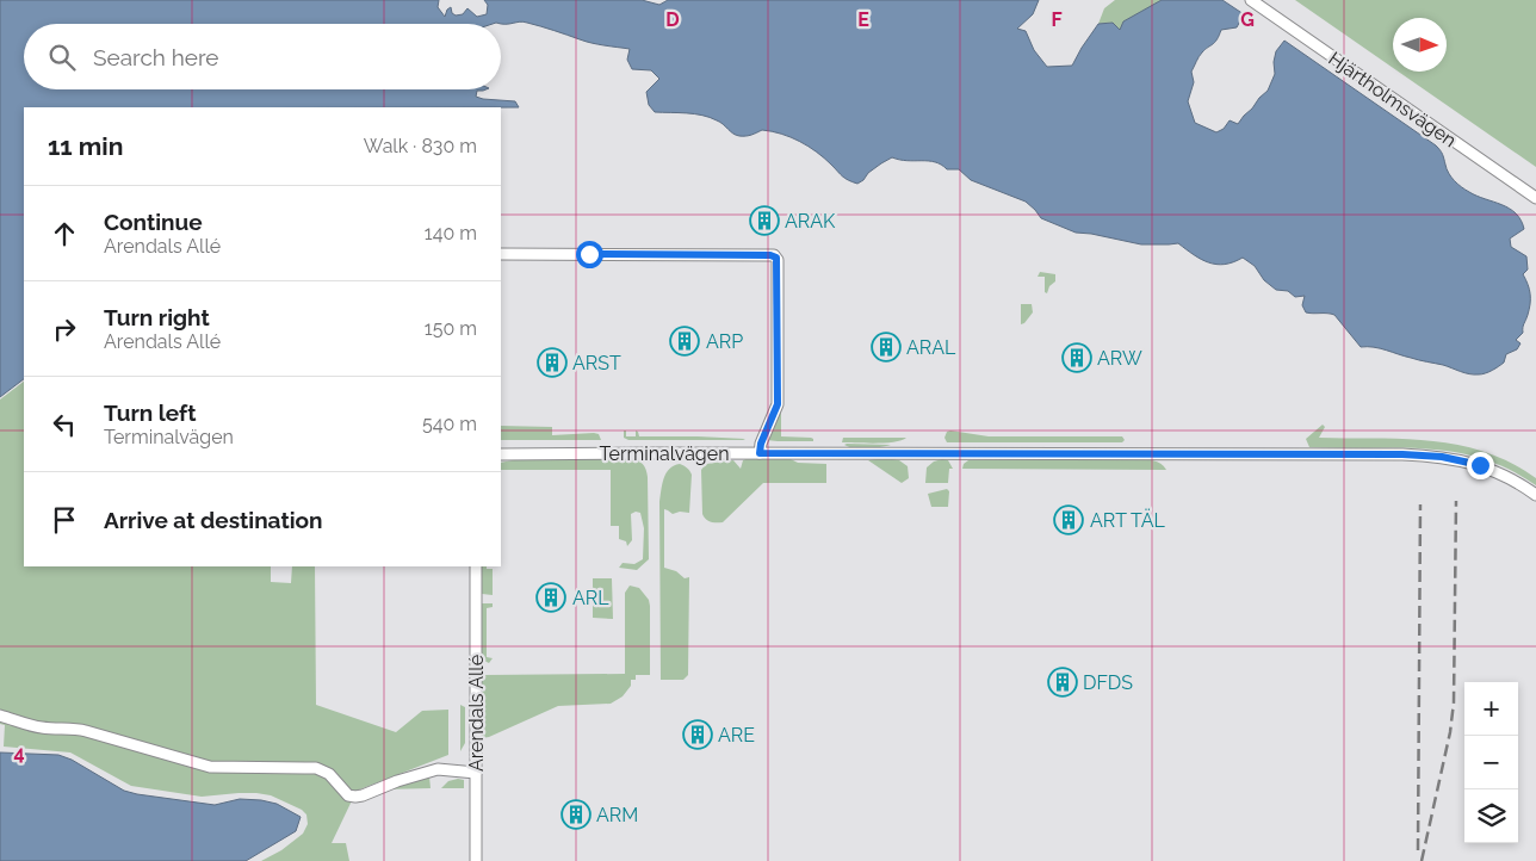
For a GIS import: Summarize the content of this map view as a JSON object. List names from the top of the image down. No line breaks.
{"streets":{"street":["Hjärtholmsvägen","Terminalvägen","Arendals Allé"]},"places":{"building":["ARAK","ARP","ARAL","ARW","ARST","ART TÄL","ARL","DFDS","ARE","ARM"]},"north":"right","page":{"search":"Search here","heading":["11 min","Walk · 830 m"],"list":[["Continue","Arendals Allé","140 m"],["Turn right","Arendals Allé","150 m"],["Turn left","Terminalvägen","540 m"],"Arrive at destination"],"map_buttons":["+","−"]},"grid":{"columns":["D","E","F","G"],"rows":["4"]}}
